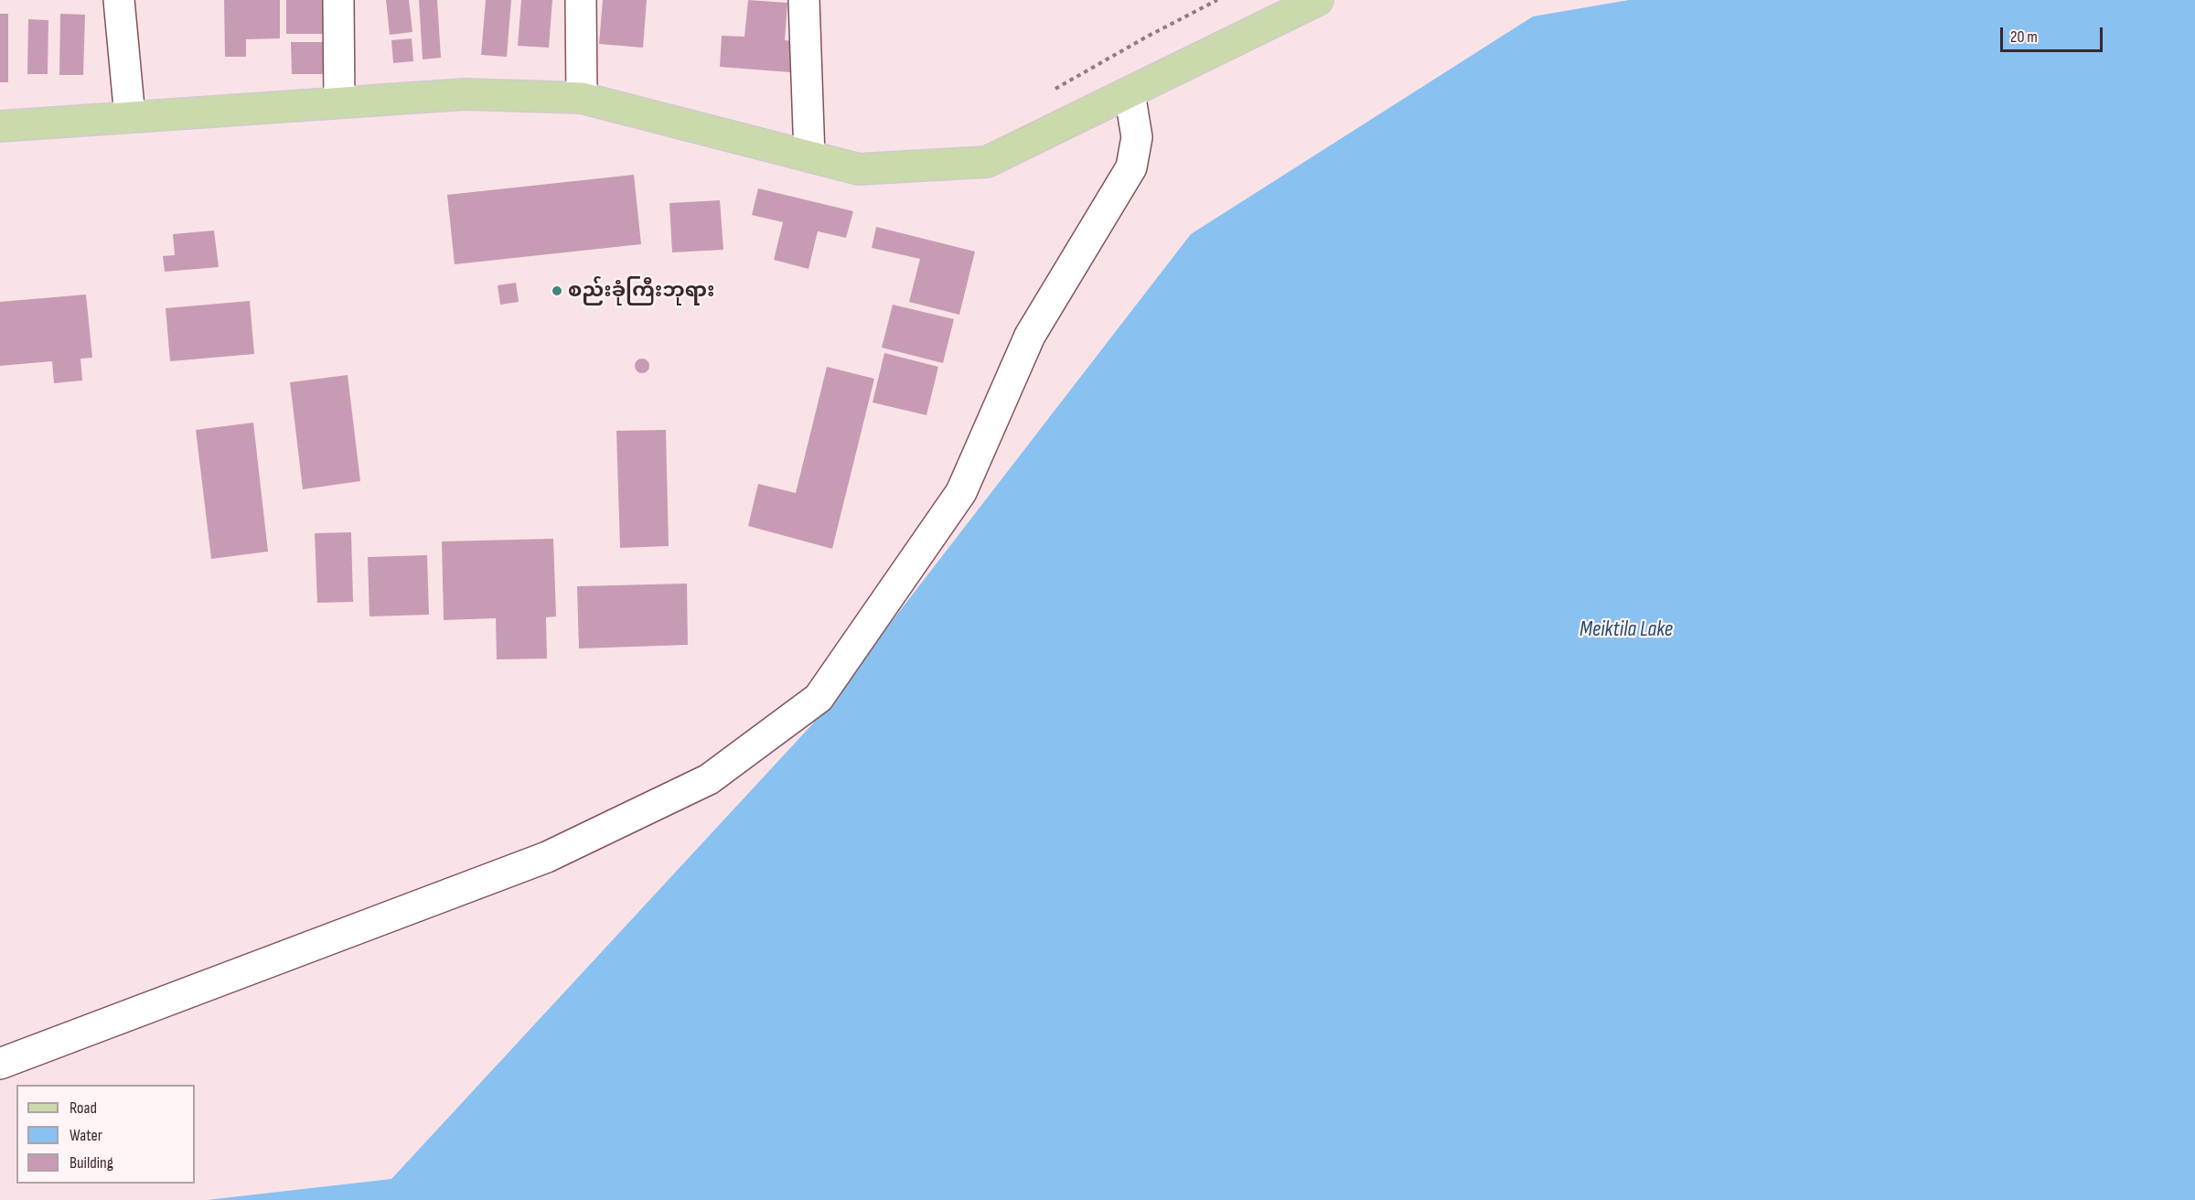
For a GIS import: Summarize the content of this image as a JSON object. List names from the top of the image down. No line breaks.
{"water":["Meiktila Lake"],"places":["စည်းခုံကြီးဘုရား"],"legend":["Road","Water","Building"],"scale_bar":"20 m"}
